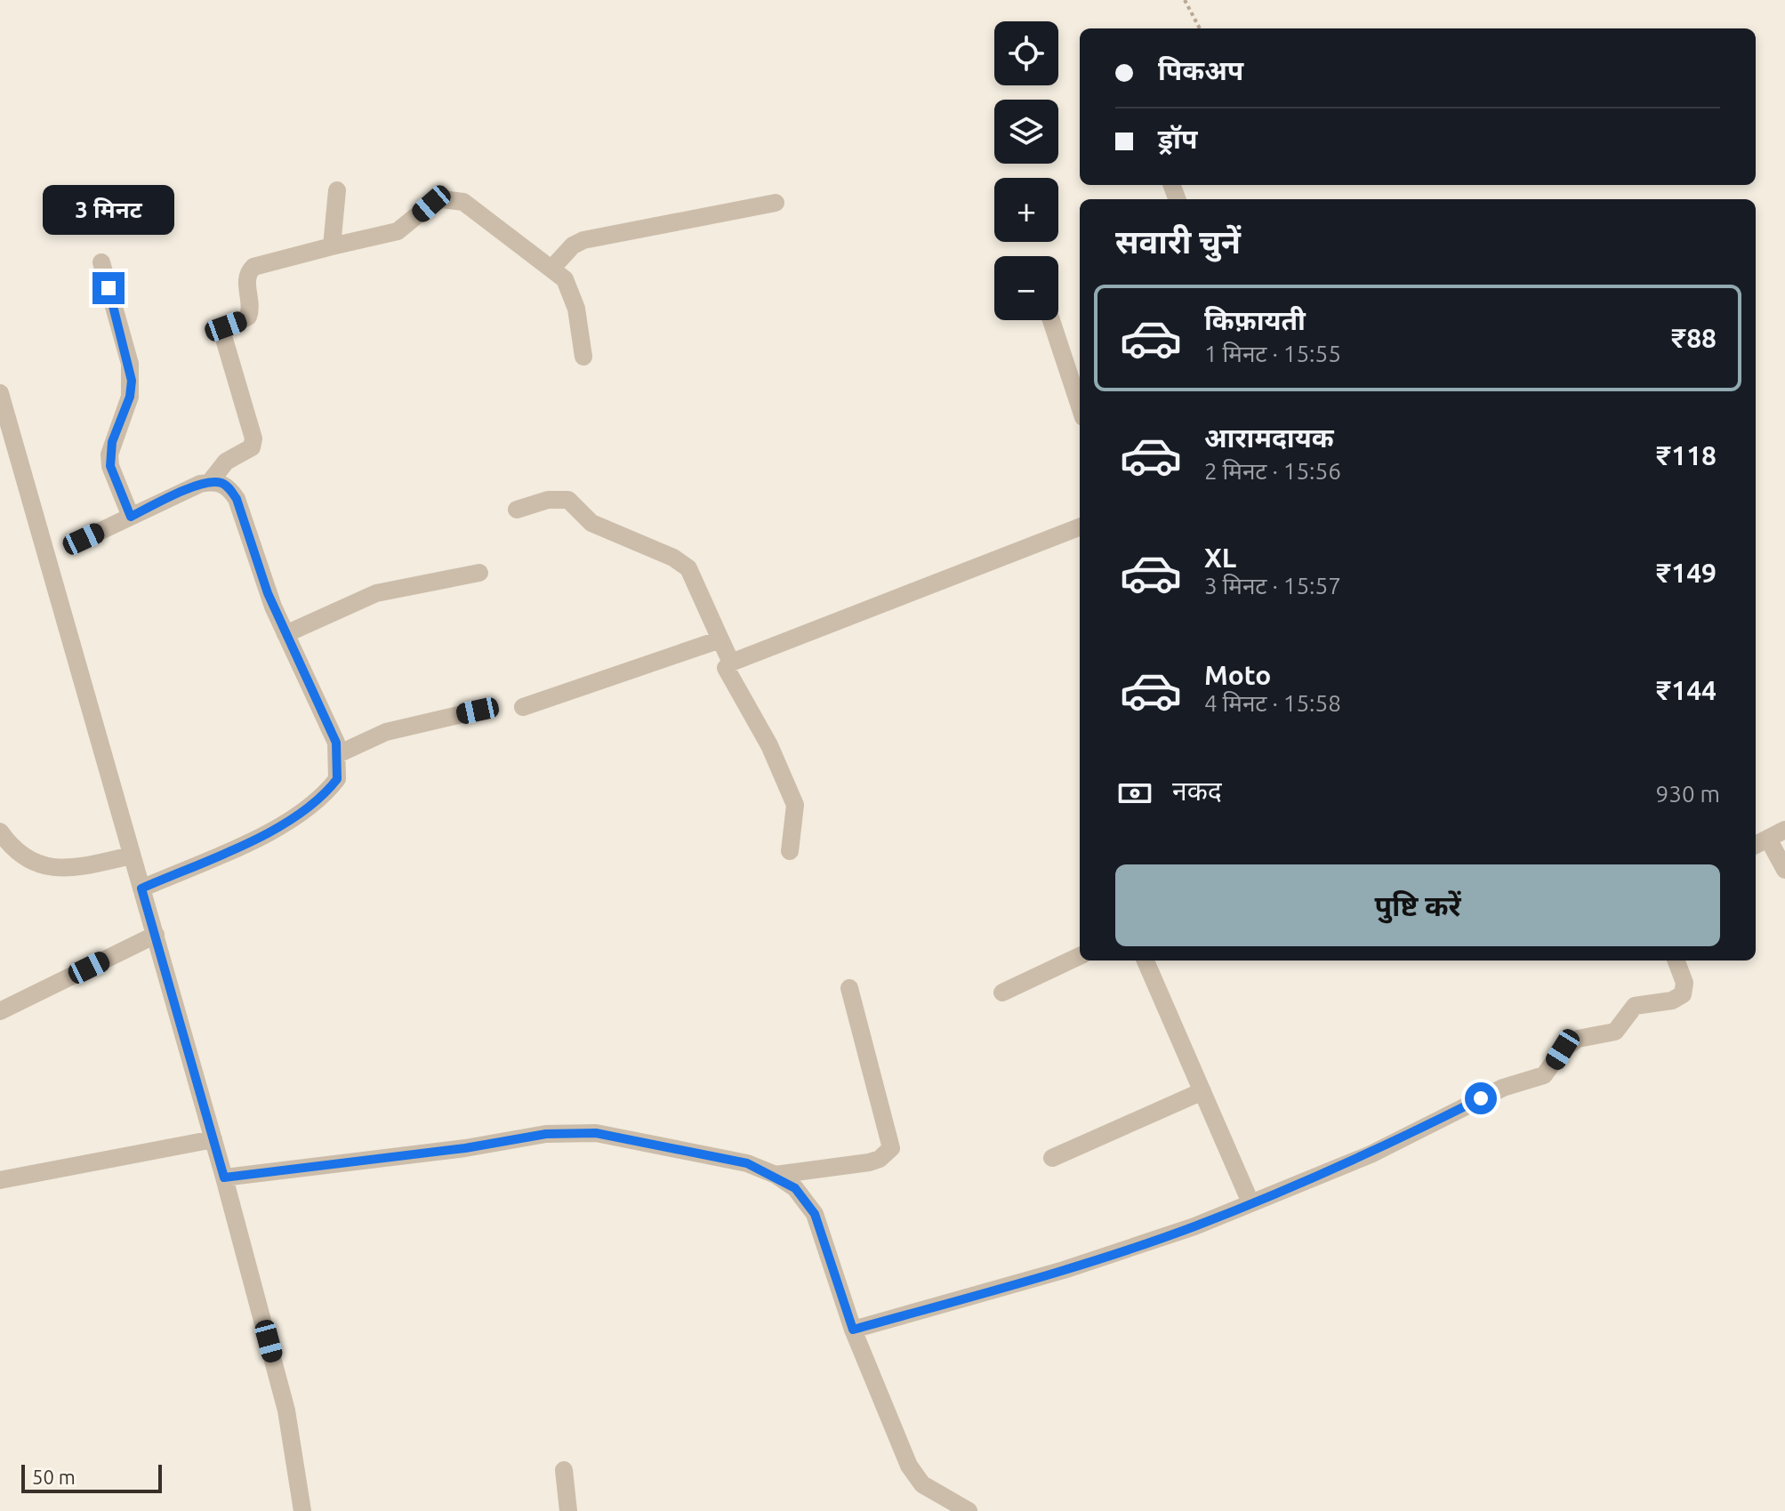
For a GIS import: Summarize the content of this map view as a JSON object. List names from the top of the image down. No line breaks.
{"scale_bar":"50 m","page":{"map_buttons":["+","−"],"banner":["पिकअप","ड्रॉप"],"bubble":"3 मिनट","heading":"सवारी चुनें","list":[{"name":"किफ़ायती","note":"1 मिनट · 15:55","value":"₹88"},{"name":"आरामदायक","note":"2 मिनट · 15:56","value":"₹118"},{"name":"XL","note":"3 मिनट · 15:57","value":"₹149"},{"name":"Moto","note":"4 मिनट · 15:58","value":"₹144"}],"pay":["नकद","930 m"],"buttons":"पुष्टि करें","scale":"50 m"}}
